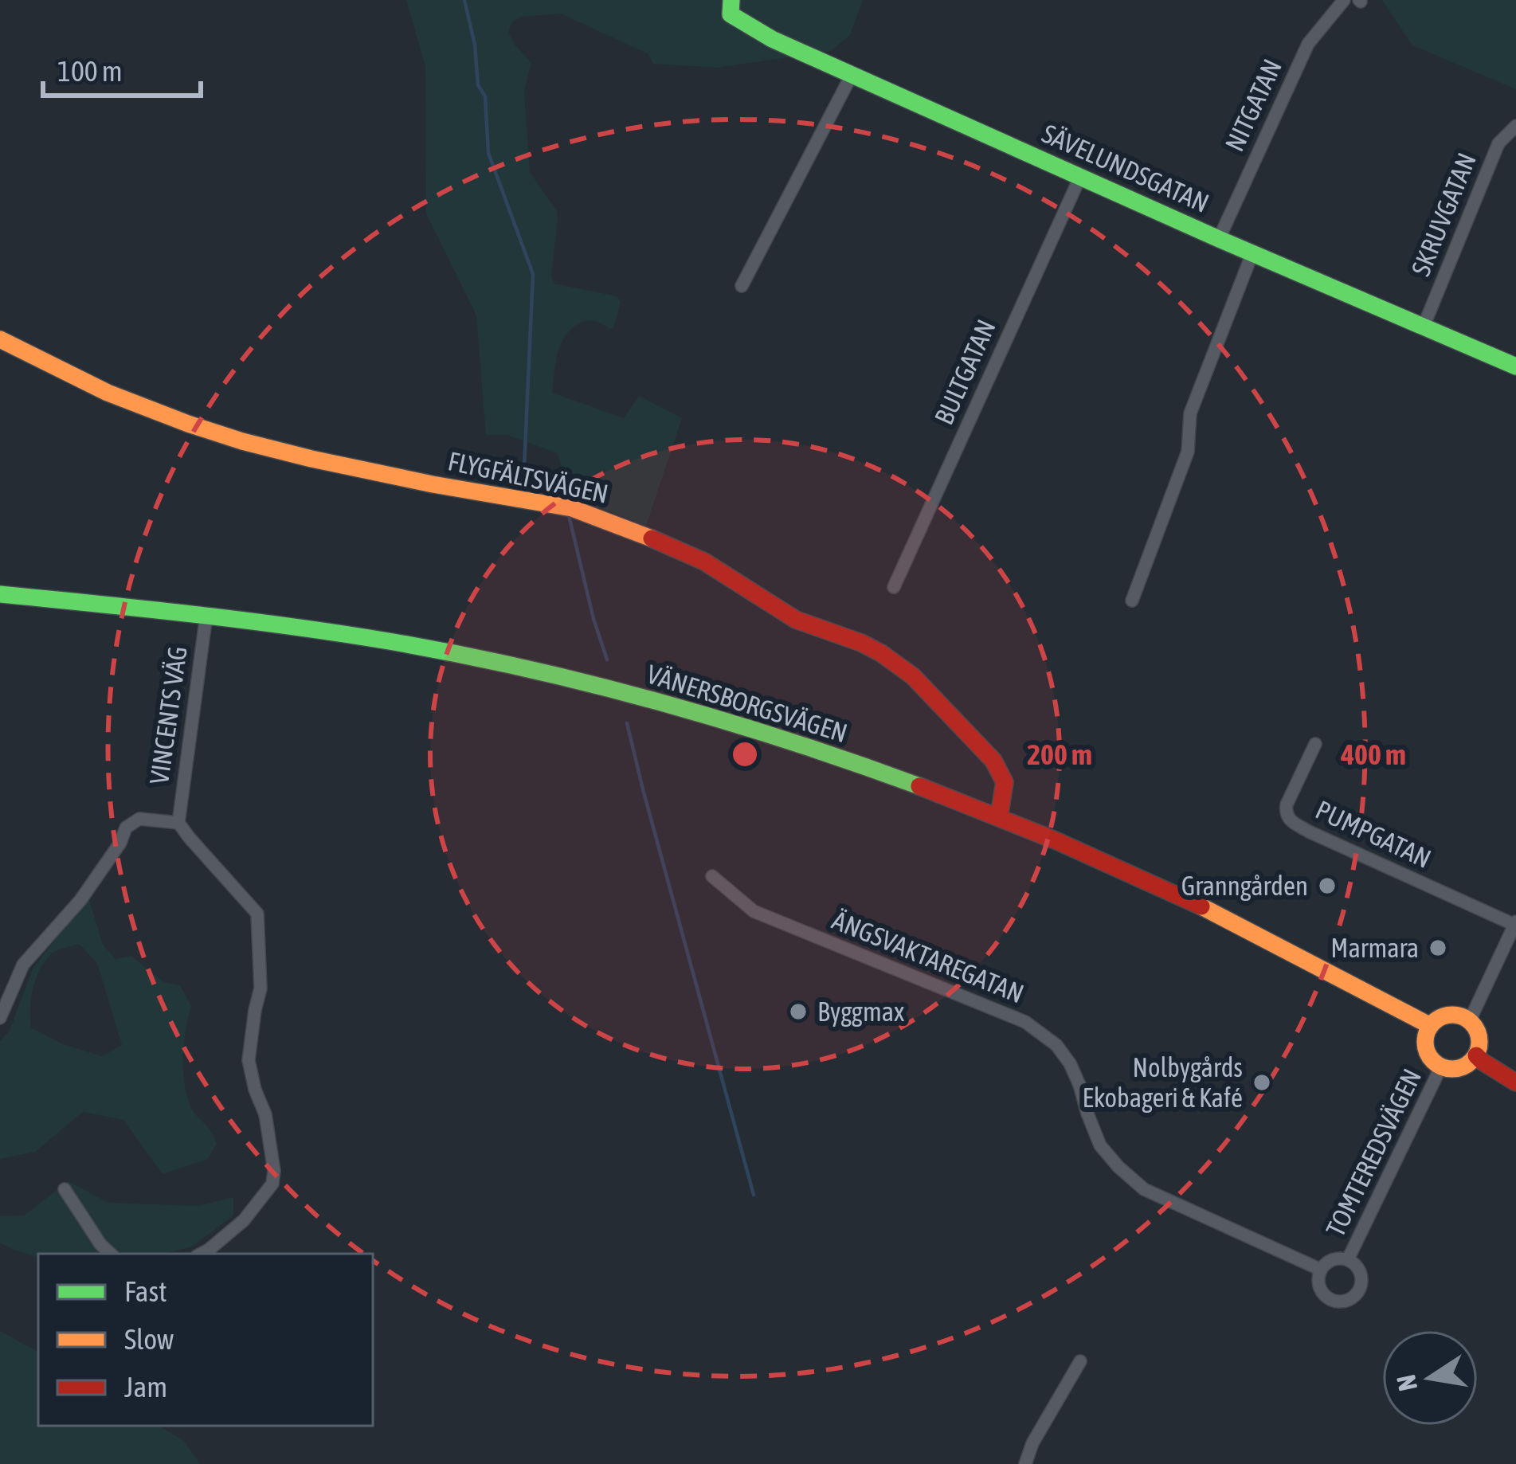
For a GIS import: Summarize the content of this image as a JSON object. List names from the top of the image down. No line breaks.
{"streets":{"street":["NITGATAN","SÄVELUNDSGATAN","SKRUVGATAN","BULTGATAN","FLYGFÄLTSVÄGEN","VÄNERSBORGSVÄGEN","VINCENTS VÄG","PUMPGATAN","ÄNGSVAKTAREGATAN","TOMTEREDSVÄGEN"]},"crossings":[["NITGATAN","SÄVELUNDSGATAN"],["SÄVELUNDSGATAN","SKRUVGATAN"],["SÄVELUNDSGATAN","BULTGATAN"],["FLYGFÄLTSVÄGEN","VÄNERSBORGSVÄGEN"],["VÄNERSBORGSVÄGEN","VINCENTS VÄG"],["VÄNERSBORGSVÄGEN","TOMTEREDSVÄGEN"],["ÄNGSVAKTAREGATAN","TOMTEREDSVÄGEN"]],"places":["Granngården","Marmara","Byggmax","Nolbygårds Ekobageri & Kafé"],"legend":["Fast","Slow","Jam"],"scale_bar":"100 m","north":"left","rings":["200 m","400 m"]}
